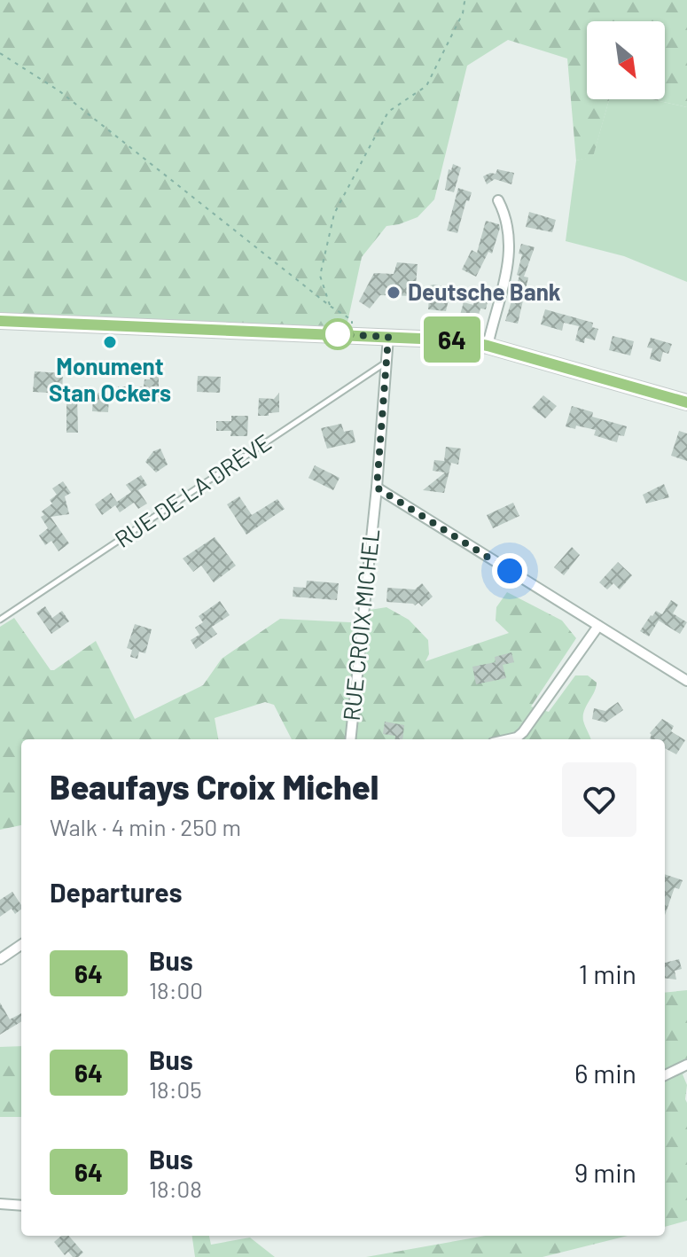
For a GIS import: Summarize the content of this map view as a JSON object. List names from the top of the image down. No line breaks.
{"streets":{"street":["RUE CROIX MICHEL"],"lane":["RUE DE LA DRÈVE"]},"crossings":[["RUE DE LA DRÈVE","RUE CROIX MICHEL"]],"places":["Deutsche Bank","Monument Stan Ockers"],"lines":["bus line 64"],"north":"bottom right","page":{"on_map":"64","heading":[["Beaufays Croix Michel","Walk · 4 min · 250 m"],"Departures"],"list":[{"mark":"64","name":"Bus","note":"18:00","value":"1 min"},{"mark":"64","name":"Bus","note":"18:05","value":"6 min"},{"mark":"64","name":"Bus","note":"18:08","value":"9 min"}]}}
